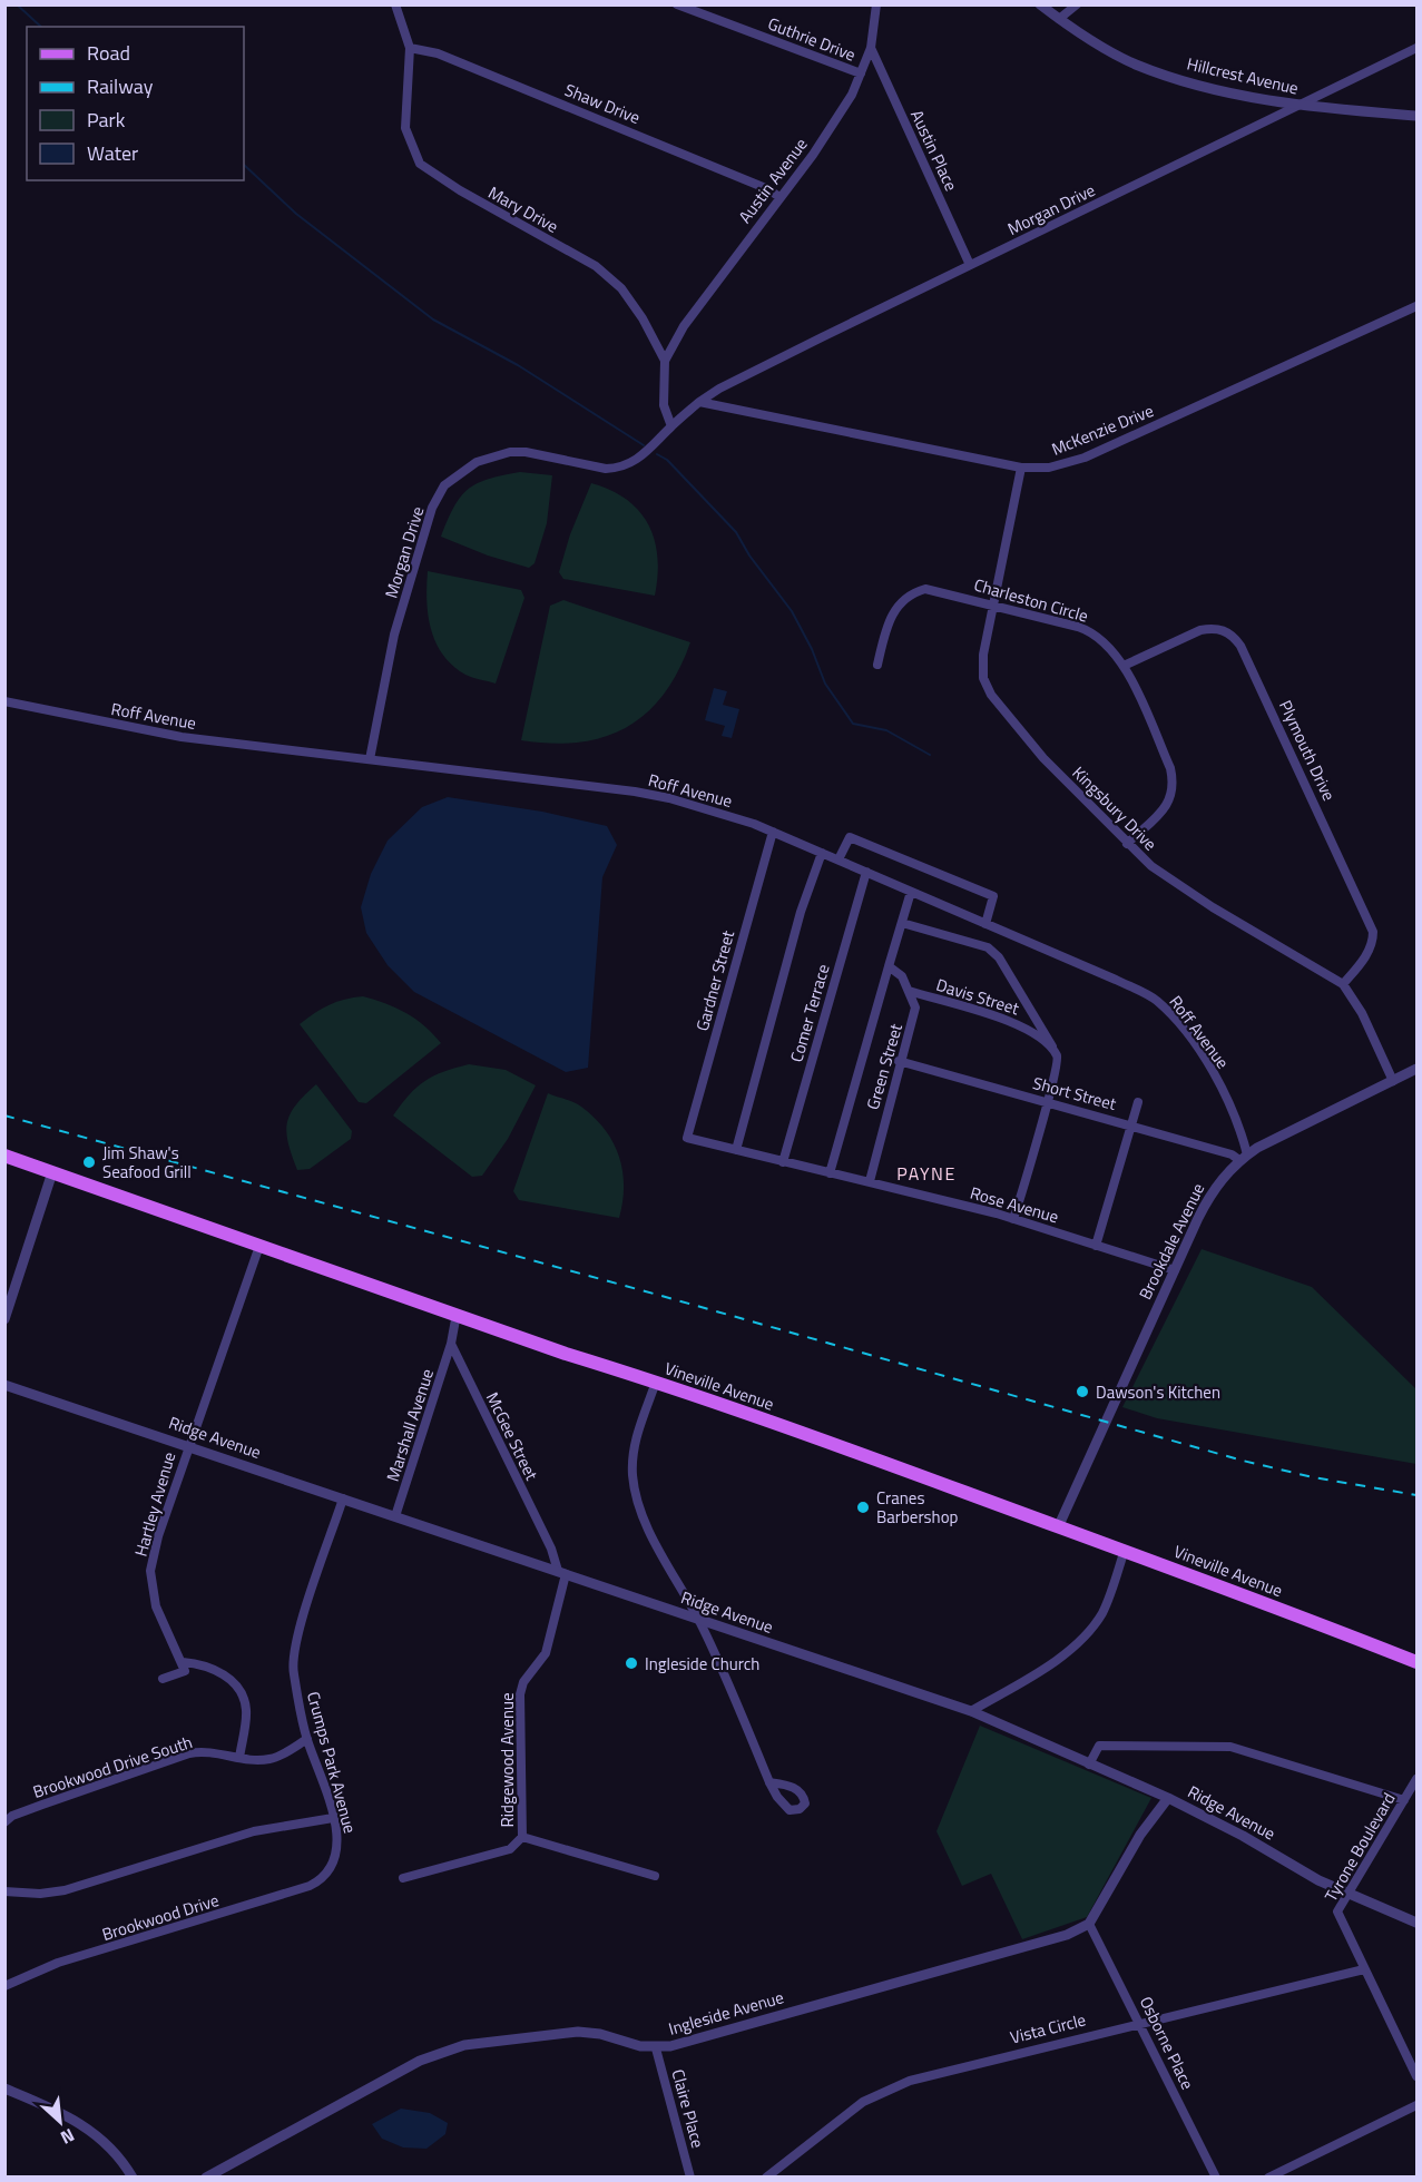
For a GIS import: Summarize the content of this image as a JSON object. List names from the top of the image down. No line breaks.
{"streets":{"main road":["Vineville Avenue"],"street":["Guthrie Drive","Hillcrest Avenue","Shaw Drive","Austin Place","Austin Avenue","Mary Drive","Morgan Drive","McKenzie Drive","Charleston Circle","Roff Avenue","Plymouth Drive","Kingsbury Drive","Gardner Street","Davis Street","Comer Terrace","Green Street","Short Street","Rose Avenue","Brookdale Avenue","Marshall Avenue","McGee Street","Ridge Avenue","Hartley Avenue","Ridgewood Avenue","Crumps Park Avenue","Brookwood Drive South","Tyrone Boulevard","Brookwood Drive","Ingleside Avenue","Vista Circle","Osborne Place","Claire Place"]},"crossings":[["Guthrie Drive","Austin Avenue"],["Hillcrest Avenue","Morgan Drive"],["Shaw Drive","Austin Avenue"],["Shaw Drive","Mary Drive"],["Austin Place","Austin Avenue"],["Austin Place","Morgan Drive"],["Austin Avenue","Mary Drive"],["Morgan Drive","McKenzie Drive"],["Morgan Drive","Roff Avenue"],["McKenzie Drive","Kingsbury Drive"],["Charleston Circle","Plymouth Drive"],["Charleston Circle","Kingsbury Drive"],["Roff Avenue","Gardner Street"],["Roff Avenue","Comer Terrace"],["Roff Avenue","Short Street"],["Roff Avenue","Brookdale Avenue"],["Plymouth Drive","Kingsbury Drive"],["Kingsbury Drive","Brookdale Avenue"],["Gardner Street","Rose Avenue"],["Davis Street","Green Street"],["Comer Terrace","Rose Avenue"],["Green Street","Short Street"],["Green Street","Rose Avenue"],["Short Street","Brookdale Avenue"],["Rose Avenue","Brookdale Avenue"],["Brookdale Avenue","Vineville Avenue"],["Vineville Avenue","Hartley Avenue"],["Marshall Avenue","McGee Street"],["Marshall Avenue","Ridge Avenue"],["McGee Street","Ridge Avenue"],["McGee Street","Ridgewood Avenue"],["Ridge Avenue","Hartley Avenue"],["Ridge Avenue","Ridgewood Avenue"],["Ridge Avenue","Crumps Park Avenue"],["Ridge Avenue","Tyrone Boulevard"],["Crumps Park Avenue","Brookwood Drive South"],["Crumps Park Avenue","Brookwood Drive"],["Tyrone Boulevard","Vista Circle"],["Ingleside Avenue","Osborne Place"],["Ingleside Avenue","Claire Place"],["Vista Circle","Osborne Place"]],"districts":["PAYNE"],"places":["Jim Shaw's Seafood Grill","Dawson's Kitchen","Cranes Barbershop","Ingleside Church"],"legend":["Road","Railway","Park","Water"],"north":"bottom right"}
